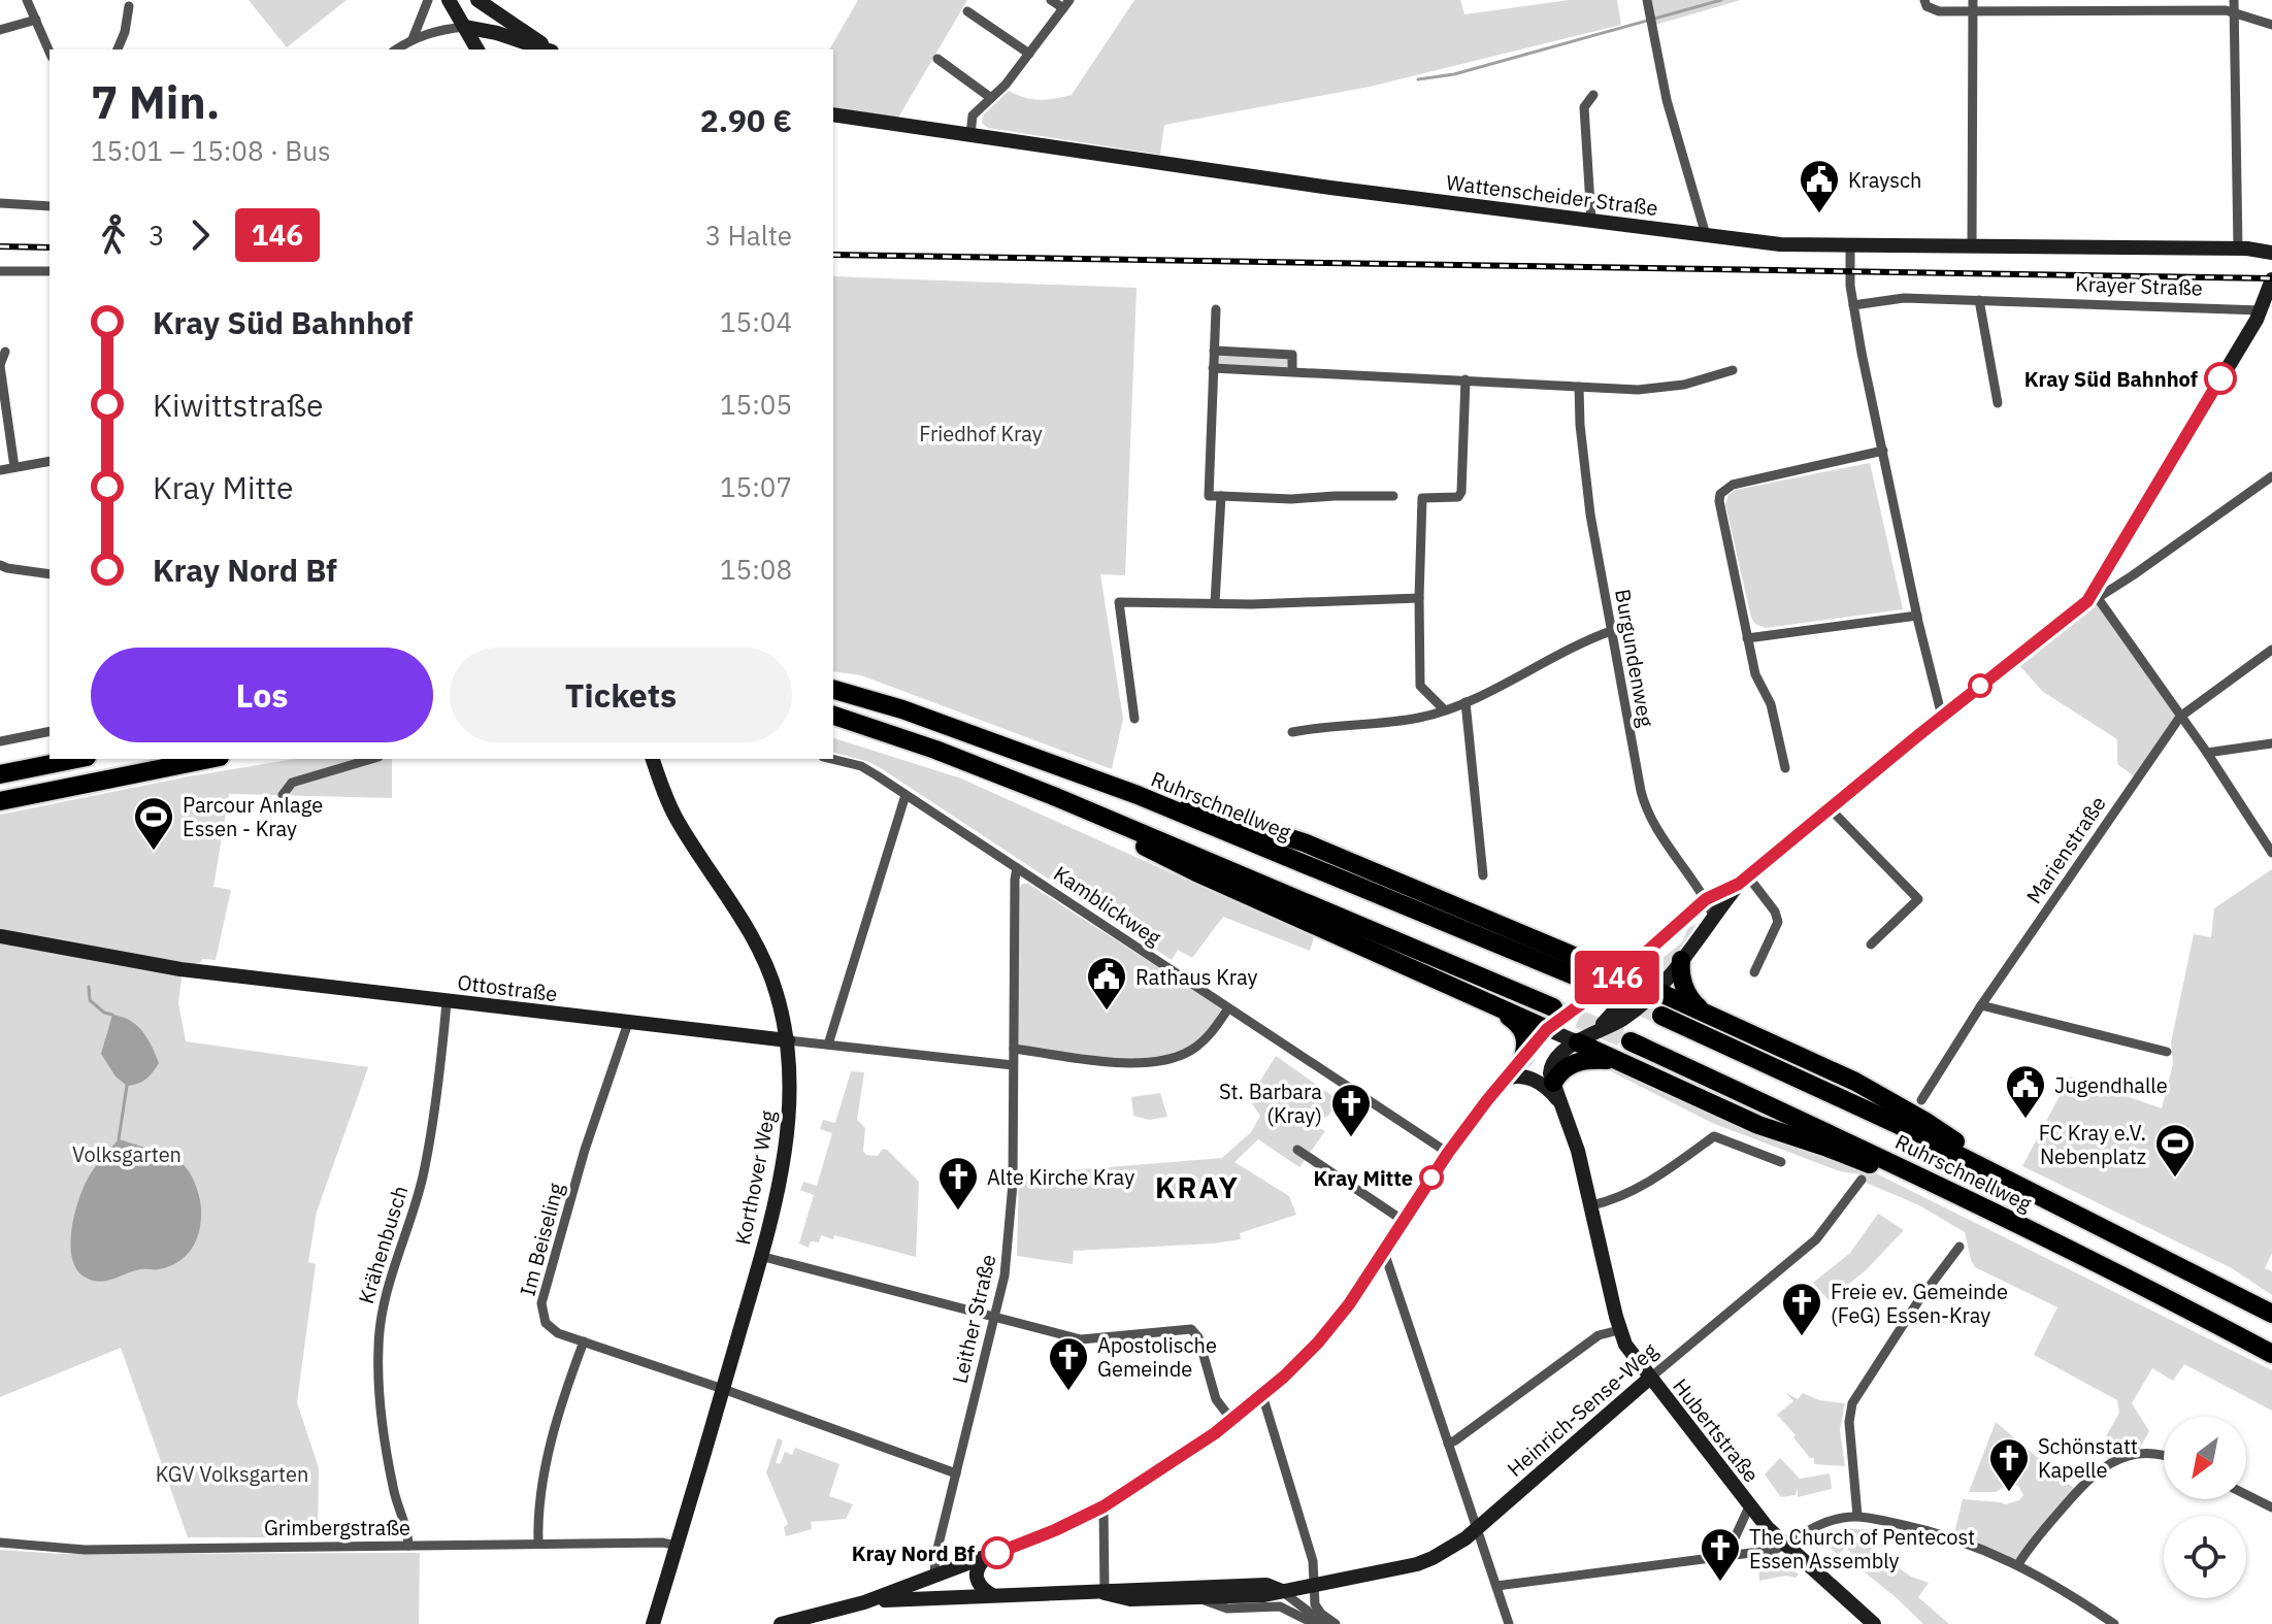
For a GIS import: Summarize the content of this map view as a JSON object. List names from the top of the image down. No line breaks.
{"streets":{"highway":["Ruhrschnellweg"],"main road":["Wattenscheider Straße","Ottostraße","Korthover Weg","Heinrich-Sense-Weg","Hubertstraße"],"street":["Krayer Straße","Burgundenweg","Marienstraße","Kamblickweg","Im Beiseling","Krähenbusch","Leither Straße","Grimbergstraße"]},"crossings":[["Kamblickweg","Leither Straße"],["Ottostraße","Korthover Weg"],["Ottostraße","Im Beiseling"],["Ottostraße","Krähenbusch"],["Ottostraße","Leither Straße"],["Korthover Weg","Im Beiseling"],["Korthover Weg","Grimbergstraße"],["Im Beiseling","Leither Straße"],["Krähenbusch","Grimbergstraße"],["Leither Straße","Heinrich-Sense-Weg"],["Heinrich-Sense-Weg","Hubertstraße"]],"districts":["KRAY"],"parks":["Friedhof Kray","Volksgarten","KGV Volksgarten"],"places":{"public building":["Kraysch","Rathaus Kray","Jugendhalle"],"other":["Kray Süd Bahnhof","Kray Mitte","Kray Nord Bf"],"sports":["Parcour Anlage Essen - Kray","FC Kray e.V. Nebenplatz"],"church":["St. Barbara (Kray)","Alte Kirche Kray","Freie ev. Gemeinde (FeG) Essen-Kray","Apostolische Gemeinde","Schönstatt Kapelle","The Church of Pentecost Essen Assembly"]},"lines":["bus line 146"],"north":"bottom left","page":{"on_map":"146","heading":["7 Min.","15:01 – 15:08 · Bus","2.90 €"],"legs":["3","146","3 Halte"],"list":[{"name":"Kray Süd Bahnhof","value":"15:04"},{"name":"Kiwittstraße","value":"15:05"},{"name":"Kray Mitte","value":"15:07"},{"name":"Kray Nord Bf","value":"15:08"}],"buttons":["Los","Tickets"]}}
